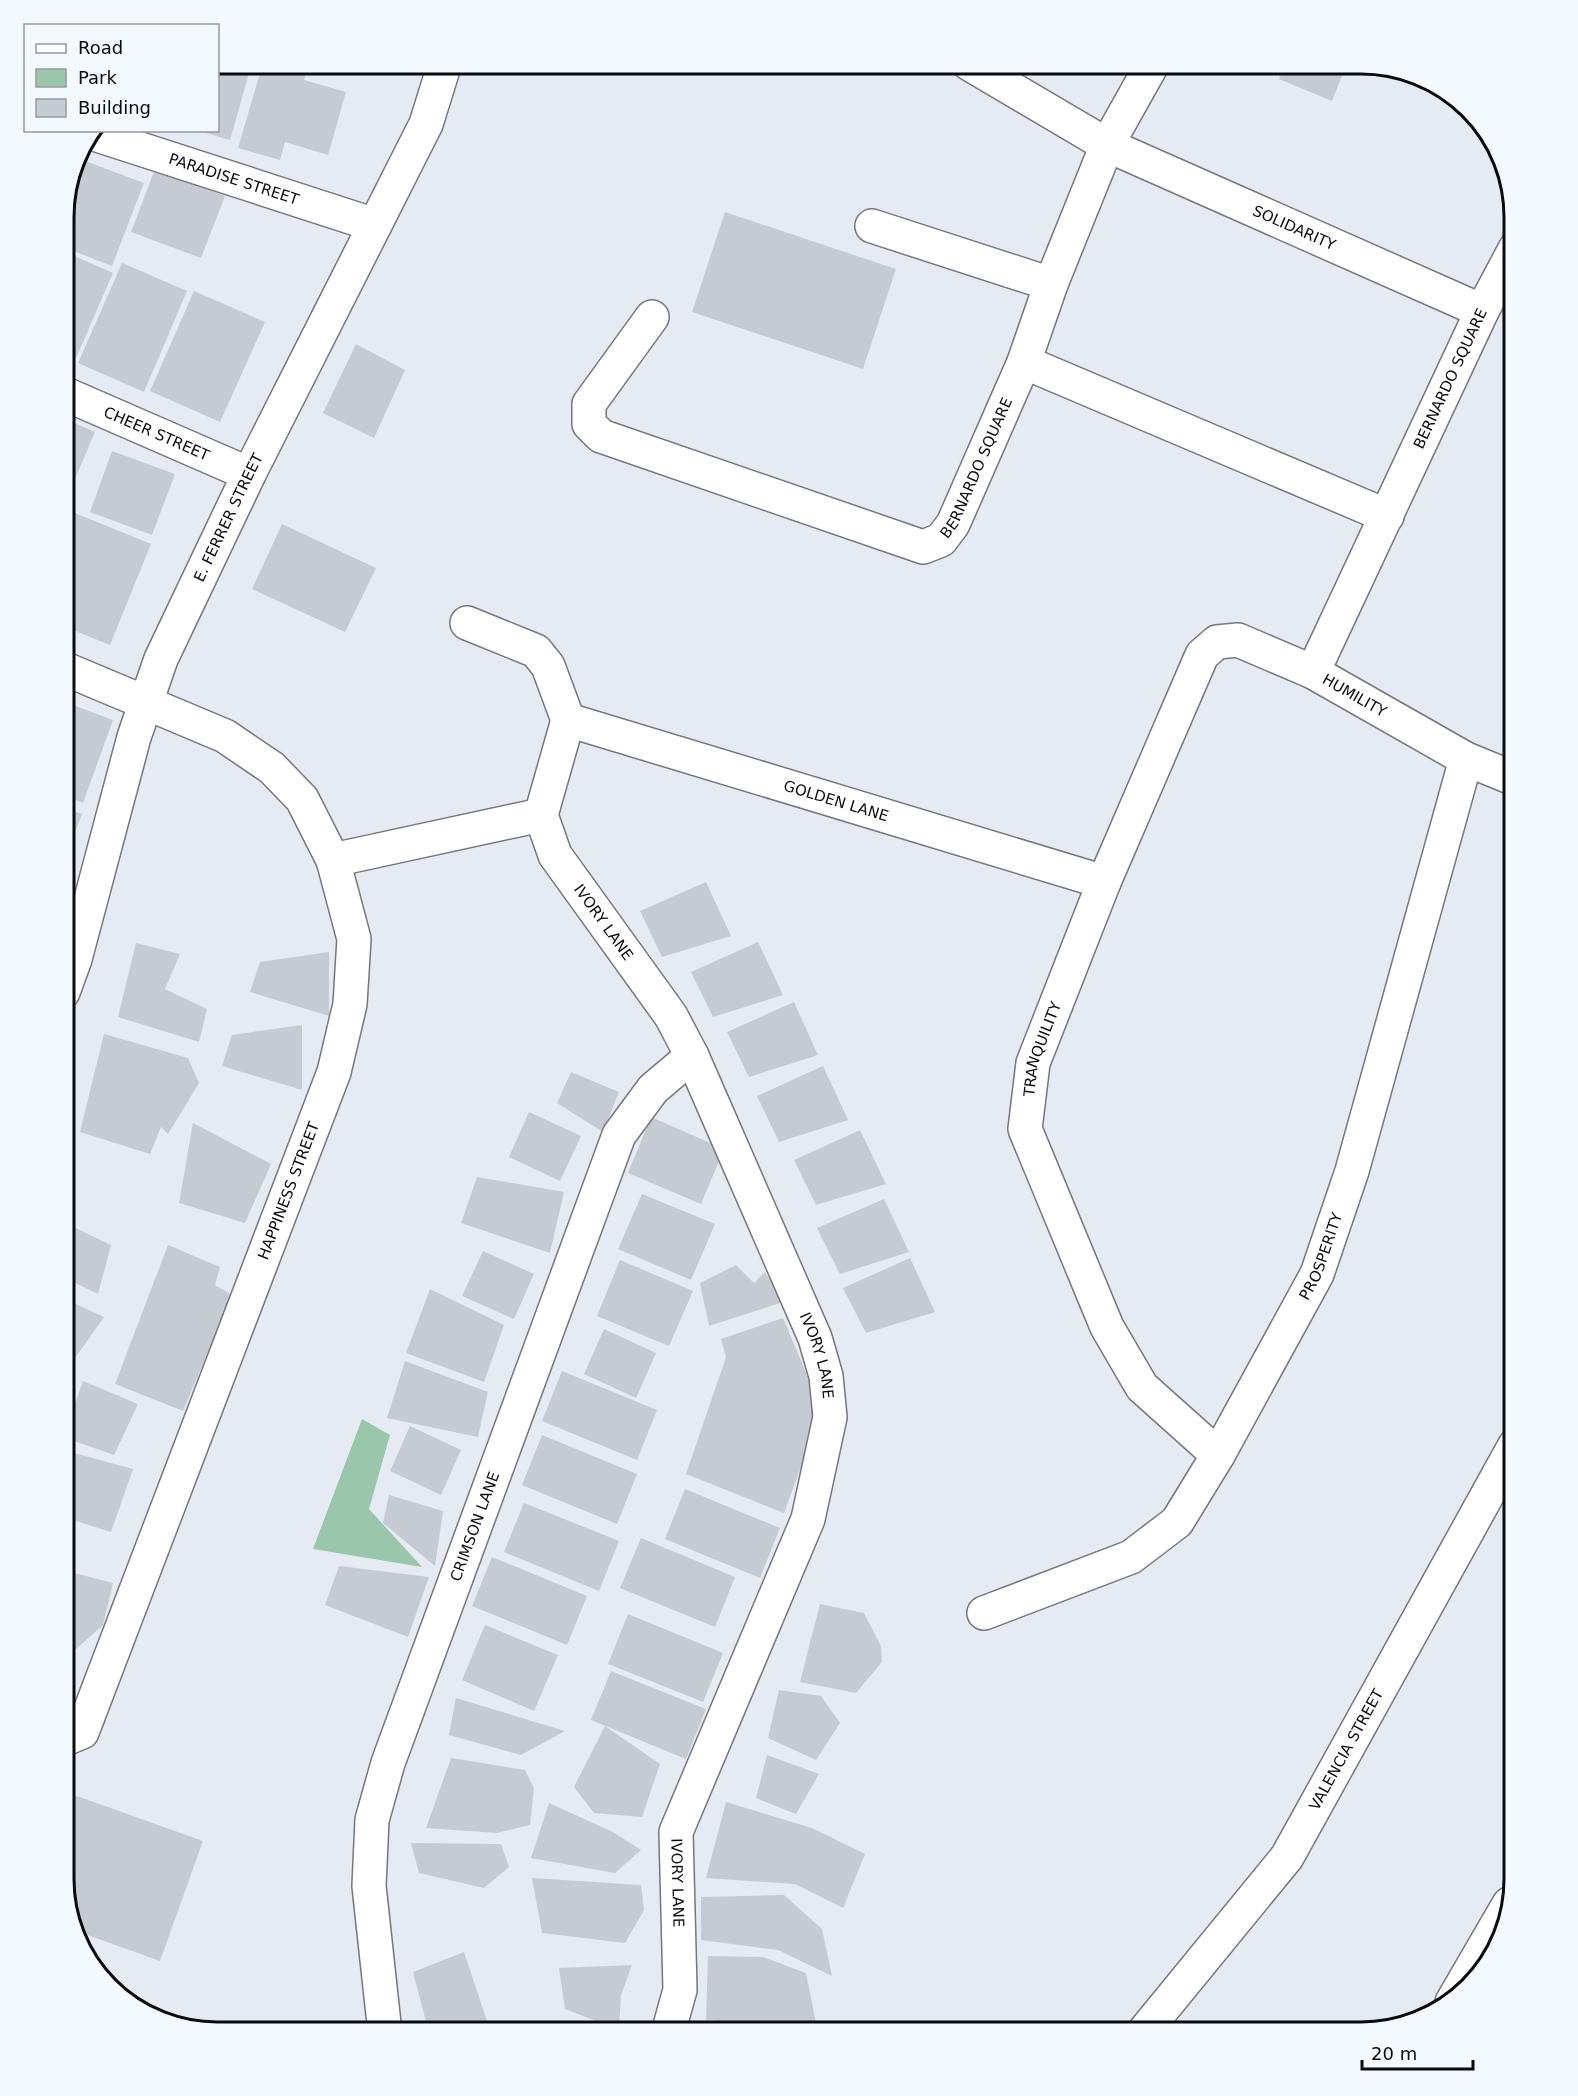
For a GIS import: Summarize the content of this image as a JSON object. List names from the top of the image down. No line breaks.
{"streets":{"street":["PARADISE STREET","SOLIDARITY","BERNARDO SQUARE","CHEER STREET","E. FERRER STREET","HUMILITY","GOLDEN LANE","IVORY LANE","TRANQUILITY","HAPPINESS STREET","PROSPERITY","CRIMSON LANE","VALENCIA STREET"]},"crossings":[["PARADISE STREET","E. FERRER STREET"],["SOLIDARITY","BERNARDO SQUARE"],["BERNARDO SQUARE","HUMILITY"],["CHEER STREET","E. FERRER STREET"],["E. FERRER STREET","HAPPINESS STREET"],["HUMILITY","TRANQUILITY"],["HUMILITY","PROSPERITY"],["GOLDEN LANE","TRANQUILITY"],["IVORY LANE","CRIMSON LANE"],["TRANQUILITY","PROSPERITY"]],"legend":["Road","Park","Building"],"scale_bar":"20 m"}
